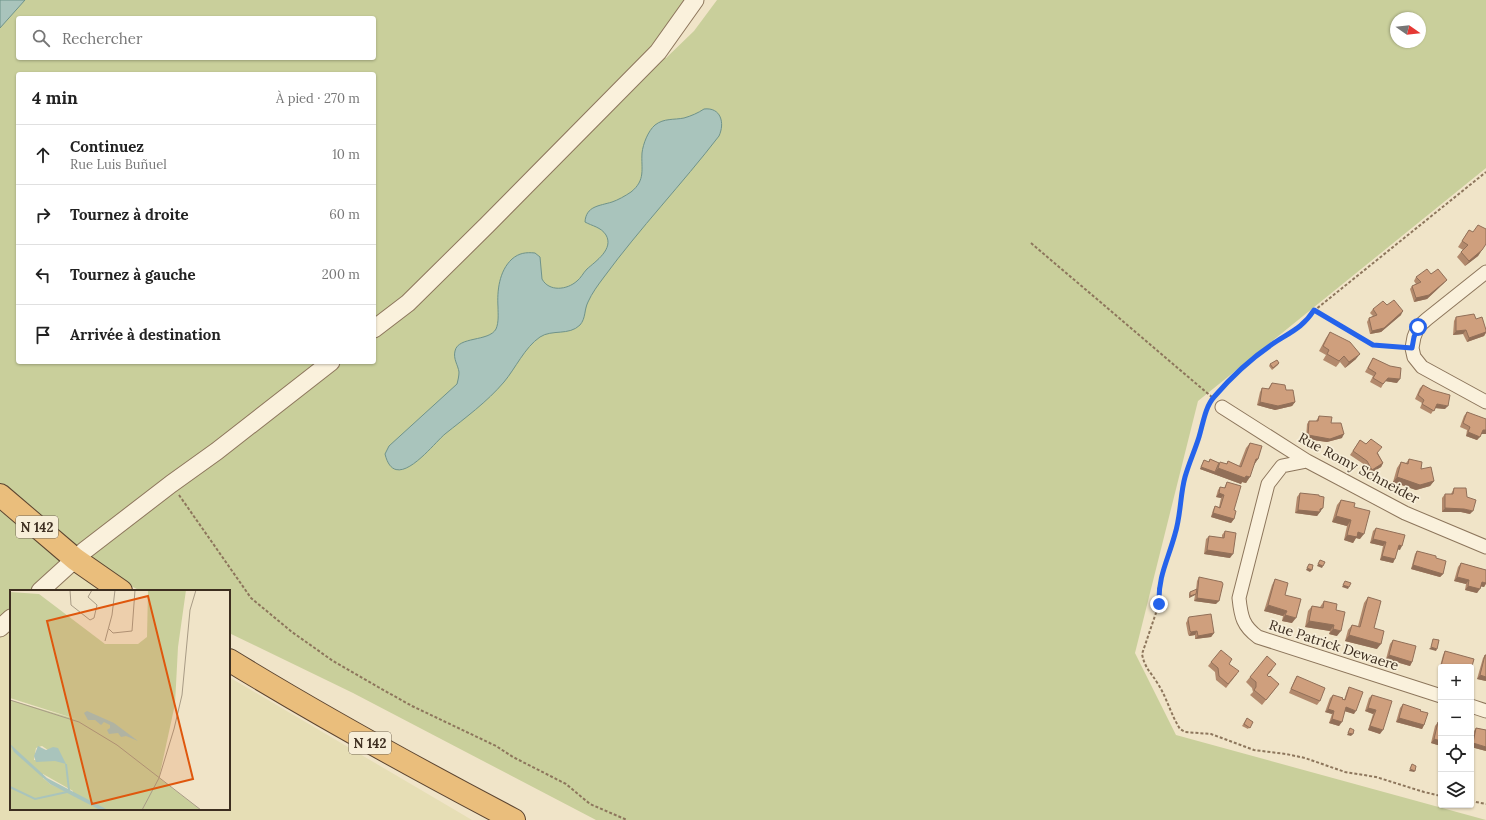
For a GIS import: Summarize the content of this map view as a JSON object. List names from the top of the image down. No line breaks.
{"streets":{"highway":["N 142"],"street":["Rue Romy Schneider","Rue Patrick Dewaere"]},"crossings":[["Rue Romy Schneider","Rue Patrick Dewaere"]],"north":"right","page":{"search":"Rechercher","heading":["4 min","À pied · 270 m"],"list":[["Continuez","Rue Luis Buñuel","10 m"],["Tournez à droite","60 m"],["Tournez à gauche","200 m"],"Arrivée à destination"],"map_buttons":["+","−"]}}
